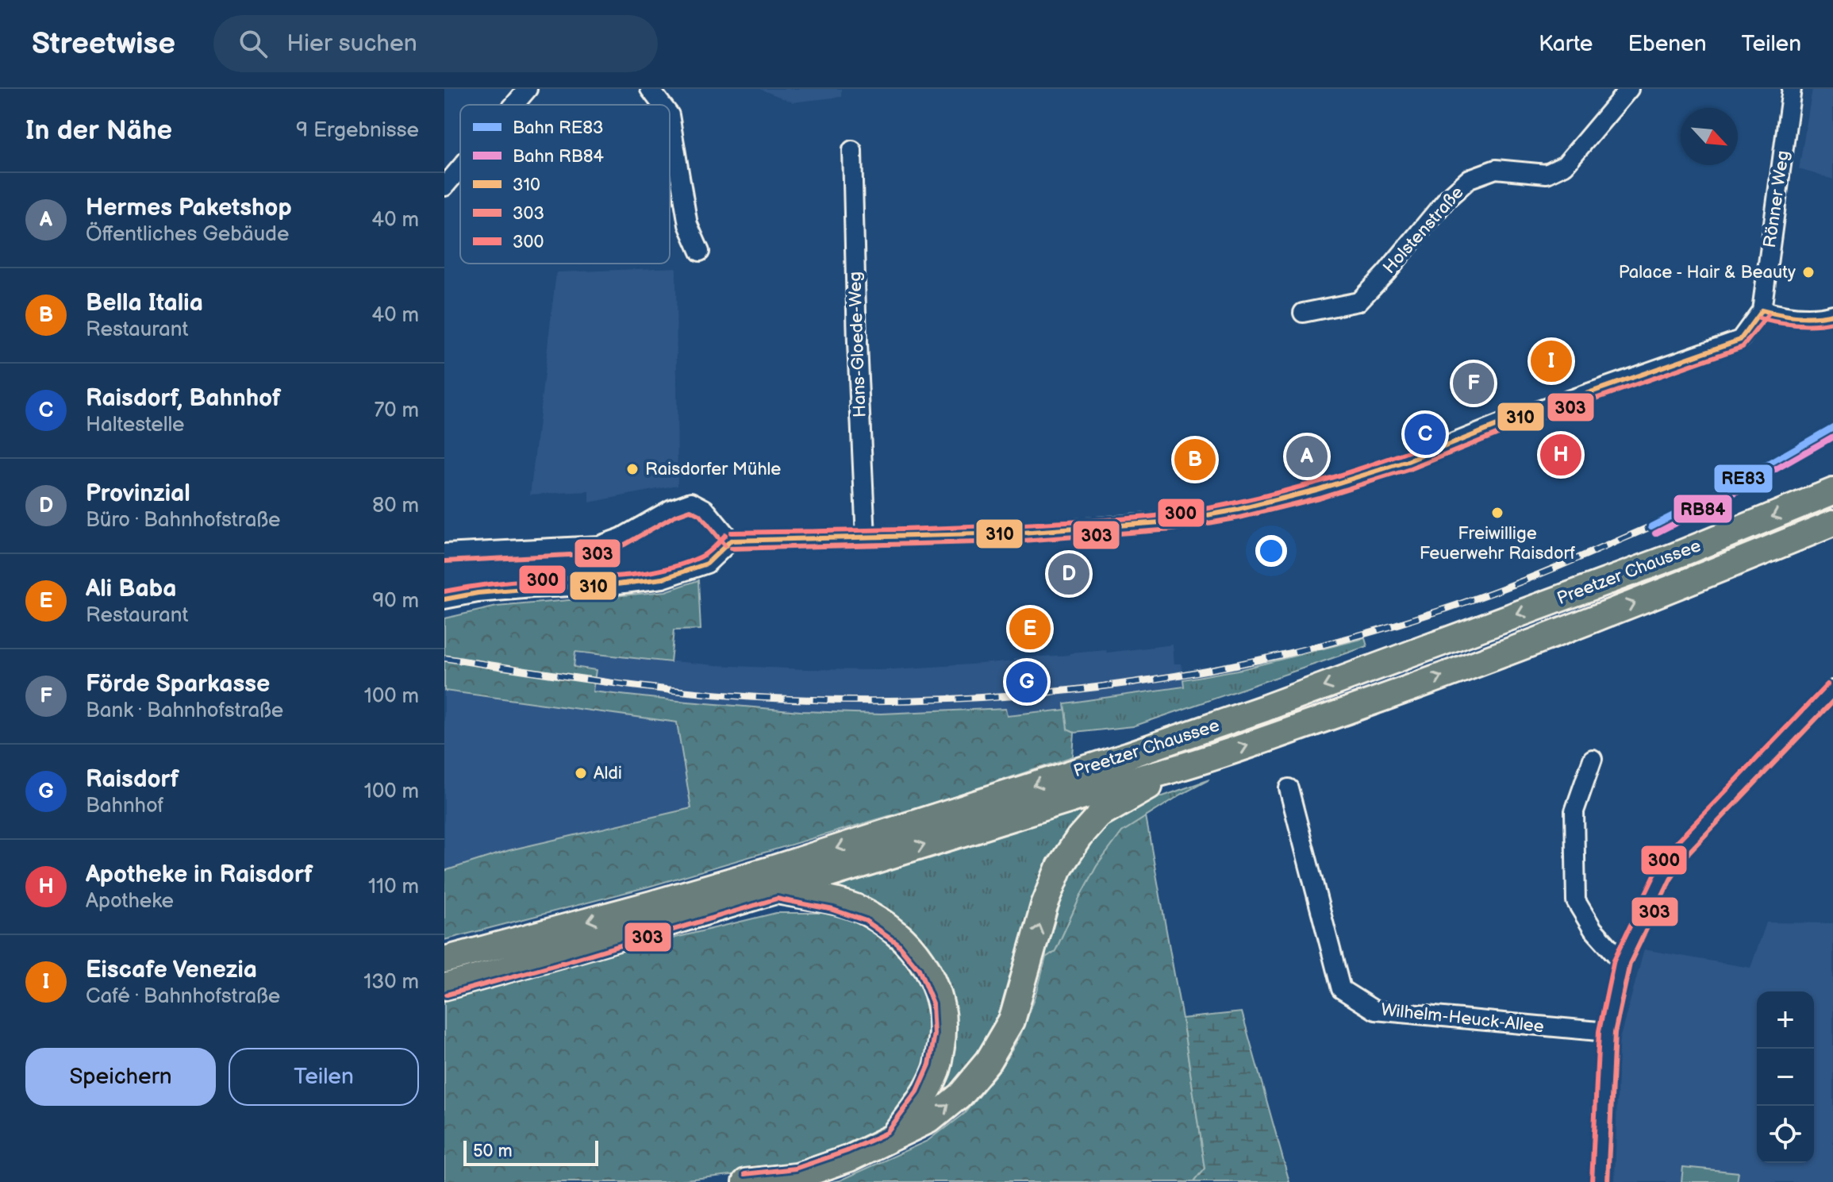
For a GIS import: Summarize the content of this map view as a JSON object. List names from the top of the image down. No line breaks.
{"streets":{"highway":["Preetzer Chaussee"],"street":["Rönner Weg","Holstenstraße","Hans-Gloede-Weg","Wilhelm-Heuck-Allee"]},"places":["Palace - Hair & Beauty","Raisdorfer Mühle","Freiwillige Feuerwehr Raisdorf","Aldi"],"lines":["transit line 310","transit line 303","rail line RE83","rail line RB84","transit line 300"],"legend":["Bahn RE83","Bahn RB84","310","303","300"],"scale_bar":"50 m","north":"bottom right","page":{"header":"Streetwise","search":"Hier suchen","nav":["Karte","Ebenen","Teilen"],"heading":["In der Nähe","9 Ergebnisse"],"list":[{"mark":"A","name":"Hermes Paketshop","note":"Öffentliches Gebäude","value":"40 m"},{"mark":"B","name":"Bella Italia","note":"Restaurant","value":"40 m"},{"mark":"C","name":"Raisdorf, Bahnhof","note":"Haltestelle","value":"70 m"},{"mark":"D","name":"Provinzial","note":"Büro · Bahnhofstraße","value":"80 m"},{"mark":"E","name":"Ali Baba","note":"Restaurant","value":"90 m"},{"mark":"F","name":"Förde Sparkasse","note":"Bank · Bahnhofstraße","value":"100 m"},{"mark":"G","name":"Raisdorf","note":"Bahnhof","value":"100 m"},{"mark":"H","name":"Apotheke in Raisdorf","note":"Apotheke","value":"110 m"},{"mark":"I","name":"Eiscafe Venezia","note":"Café · Bahnhofstraße","value":"130 m"}],"pins":["I","F","C","H","A","B","D","E","G"],"map_buttons":["+","−"],"buttons":["Speichern","Teilen"],"scale":"50 m"}}
